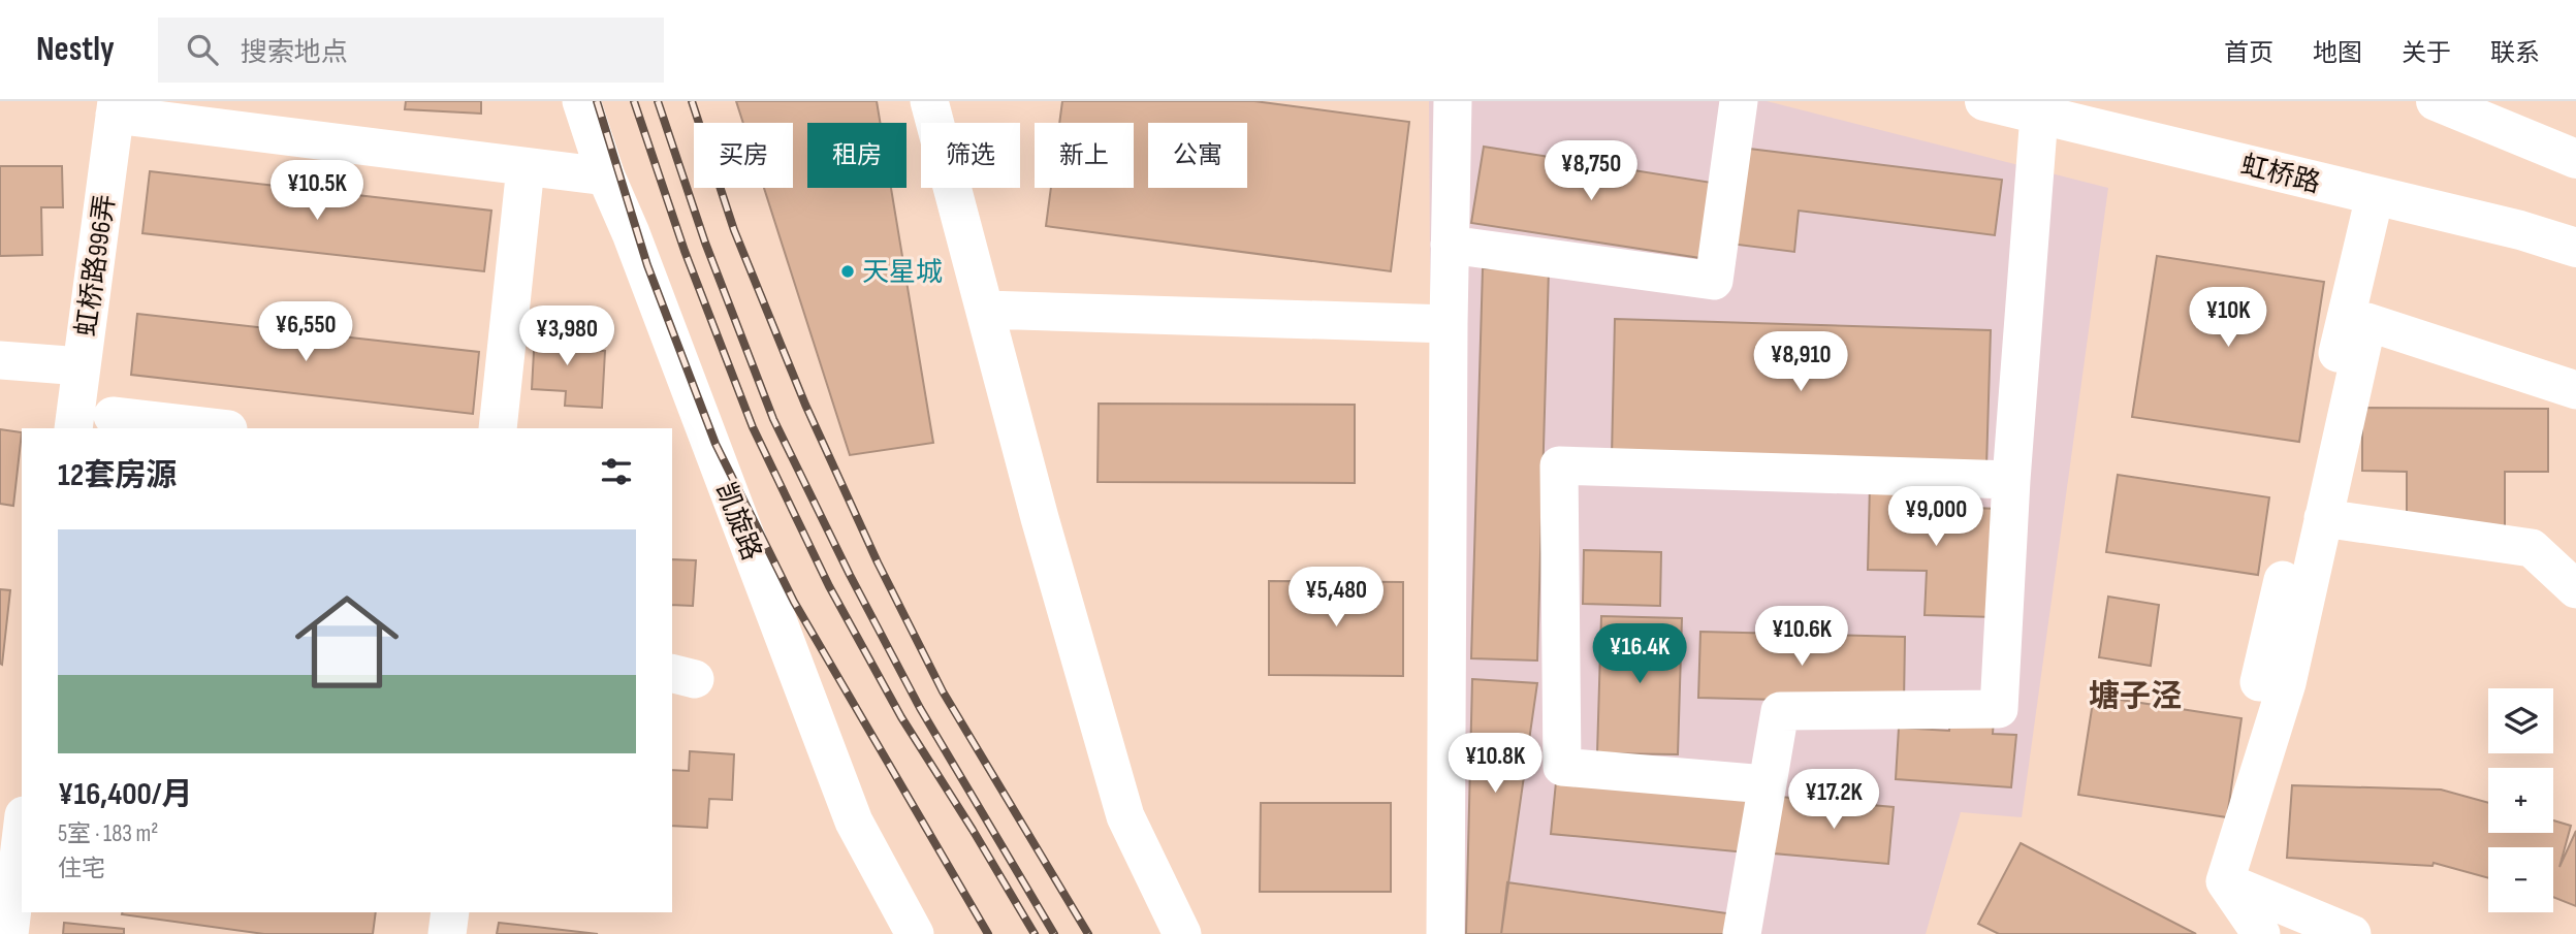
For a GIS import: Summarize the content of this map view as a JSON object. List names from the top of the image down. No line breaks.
{"streets":{"main road":["虹桥路"],"street":["虹桥路996弄","凯旋路"]},"districts":["塘子泾"],"places":["天星城"],"page":{"header":"Nestly","search":"搜索地点","nav":["首页","地图","关于","联系"],"chip":["买房","租房","筛选","新上","公寓"],"price":["¥8,750","¥10.5K","¥10K","¥6,550","¥3,980","¥8,910","¥9,000","¥5,480","¥10.6K","¥16.4K","¥10.8K","¥17.2K"],"heading":"12套房源","list":[{"name":"¥16,400/月","note":"5室 · 183 m² · 住宅"}],"map_buttons":["+","−"]}}
